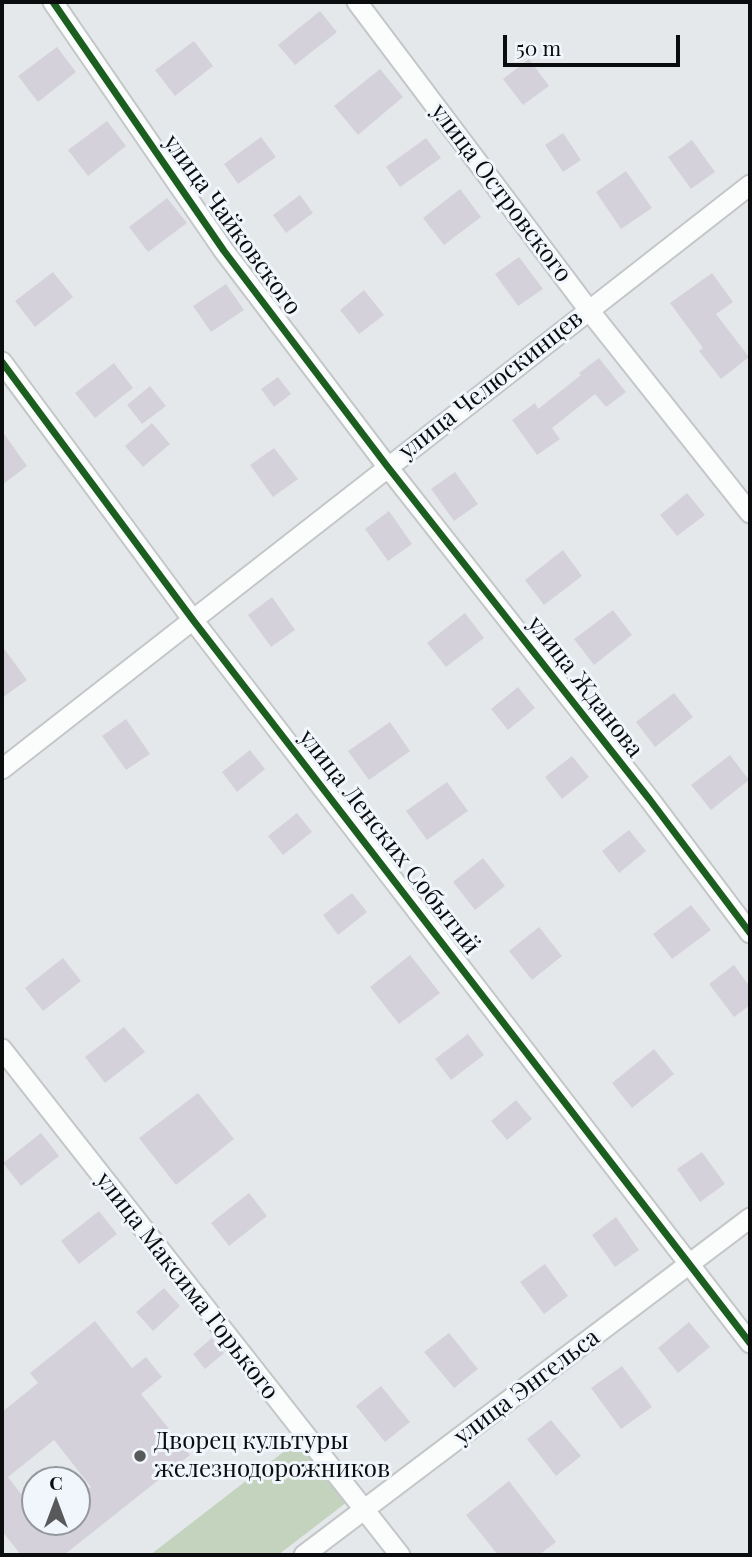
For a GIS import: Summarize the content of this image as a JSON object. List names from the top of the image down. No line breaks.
{"streets":{"street":["улица Островского","улица Чайковского","улица Челюскинцев","улица Жданова","улица Ленских Событий","улица Максима Горького","улица Энгельса"]},"crossings":[["улица Островского","улица Челюскинцев"],["улица Чайковского","улица Челюскинцев"],["улица Чайковского","улица Жданова"],["улица Челюскинцев","улица Жданова"],["улица Челюскинцев","улица Ленских Событий"],["улица Ленских Событий","улица Энгельса"],["улица Максима Горького","улица Энгельса"]],"places":["Дворец культуры железнодорожников"],"scale_bar":"50 m","north":"top"}
